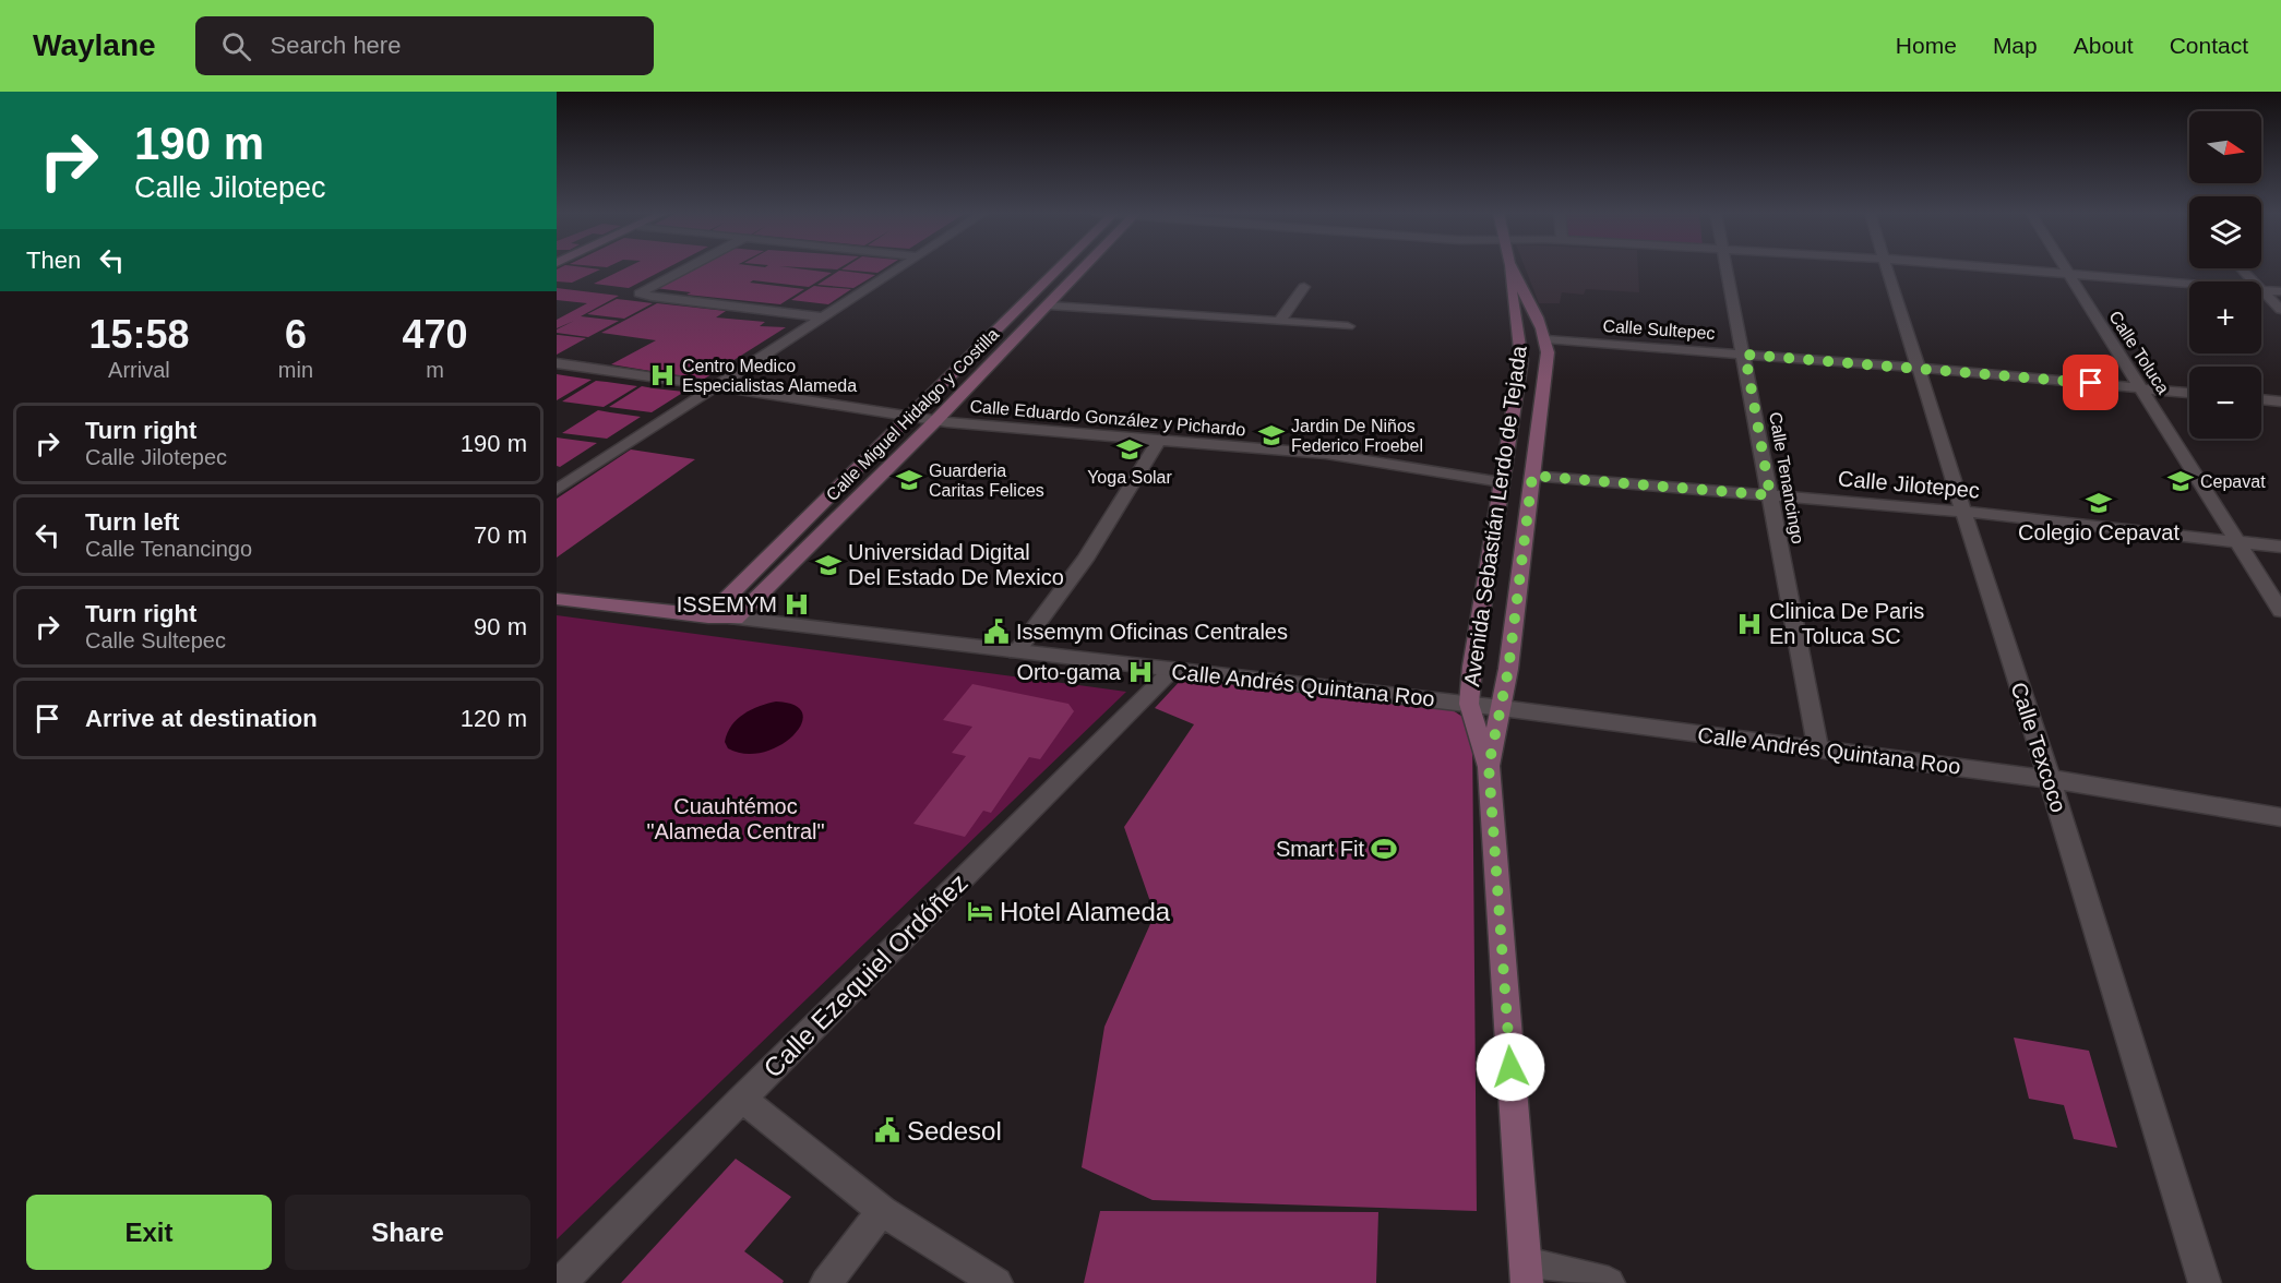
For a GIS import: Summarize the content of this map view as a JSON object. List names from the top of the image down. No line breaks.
{"streets":{"main road":["Calle Miguel Hidalgo y Costilla","Avenida Sebastián Lerdo de Tejada","Calle Andrés Quintana Roo"],"street":["Calle Sultepec","Calle Toluca","Calle Eduardo González y Pichardo","Calle Tenancingo","Calle Jilotepec","Calle Texcoco","Calle Ezequiel Ordóñez"]},"crossings":[["Calle Sultepec","Calle Toluca"],["Calle Sultepec","Calle Tenancingo"],["Calle Sultepec","Avenida Sebastián Lerdo de Tejada"],["Calle Sultepec","Calle Texcoco"],["Calle Toluca","Calle Jilotepec"],["Calle Miguel Hidalgo y Costilla","Calle Eduardo González y Pichardo"],["Calle Miguel Hidalgo y Costilla","Calle Andrés Quintana Roo"],["Calle Eduardo González y Pichardo","Avenida Sebastián Lerdo de Tejada"],["Calle Tenancingo","Calle Jilotepec"],["Calle Tenancingo","Calle Andrés Quintana Roo"],["Calle Jilotepec","Avenida Sebastián Lerdo de Tejada"],["Calle Jilotepec","Calle Texcoco"],["Avenida Sebastián Lerdo de Tejada","Calle Andrés Quintana Roo"],["Calle Andrés Quintana Roo","Calle Texcoco"],["Calle Andrés Quintana Roo","Calle Ezequiel Ordóñez"]],"parks":["Cuauhtémoc \"Alameda Central\""],"places":{"hospital":["Centro Medico Especialistas Alameda","ISSEMYM","Clinica De Paris En Toluca SC","Orto-gama"],"school or university":["Jardin De Niños Federico Froebel","Yoga Solar","Guarderia Caritas Felices","Cepavat","Colegio Cepavat","Universidad Digital Del Estado De Mexico"],"public building":["Issemym Oficinas Centrales","Sedesol"],"sports":["Smart Fit"],"hotel":["Hotel Alameda"]},"north":"right","page":{"header":"Waylane","search":"Search here","nav":["Home","Map","About","Contact"],"turn":["190 m","Calle Jilotepec"],"map_buttons":["+","−"],"then":"Then","eta":["15:58","Arrival","6","min","470","m"],"list":[{"name":"Turn right","note":"Calle Jilotepec","value":"190 m"},{"name":"Turn left","note":"Calle Tenancingo","value":"70 m"},{"name":"Turn right","note":"Calle Sultepec","value":"90 m"},{"name":"Arrive at destination","value":"120 m"}],"buttons":["Exit","Share"]}}
